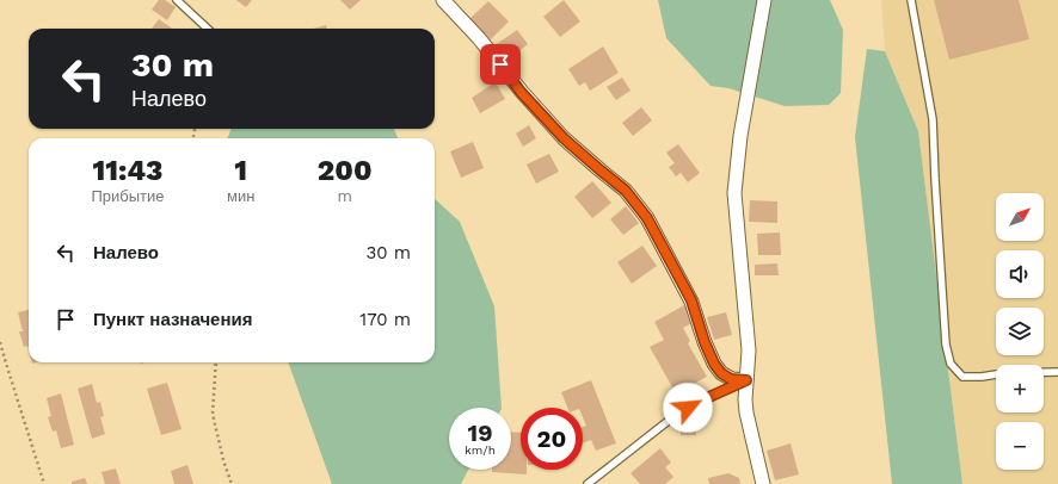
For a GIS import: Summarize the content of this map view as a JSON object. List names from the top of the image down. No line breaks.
{"north":"top right","page":{"turn":["30 m","Налево"],"eta":["11:43","Прибытие","1","мин","200","m"],"map_buttons":["+","−"],"list":[{"name":"Налево","value":"30 m"},{"name":"Пункт назначения","value":"170 m"}],"speed":"19 km/h","limit":"20"}}
